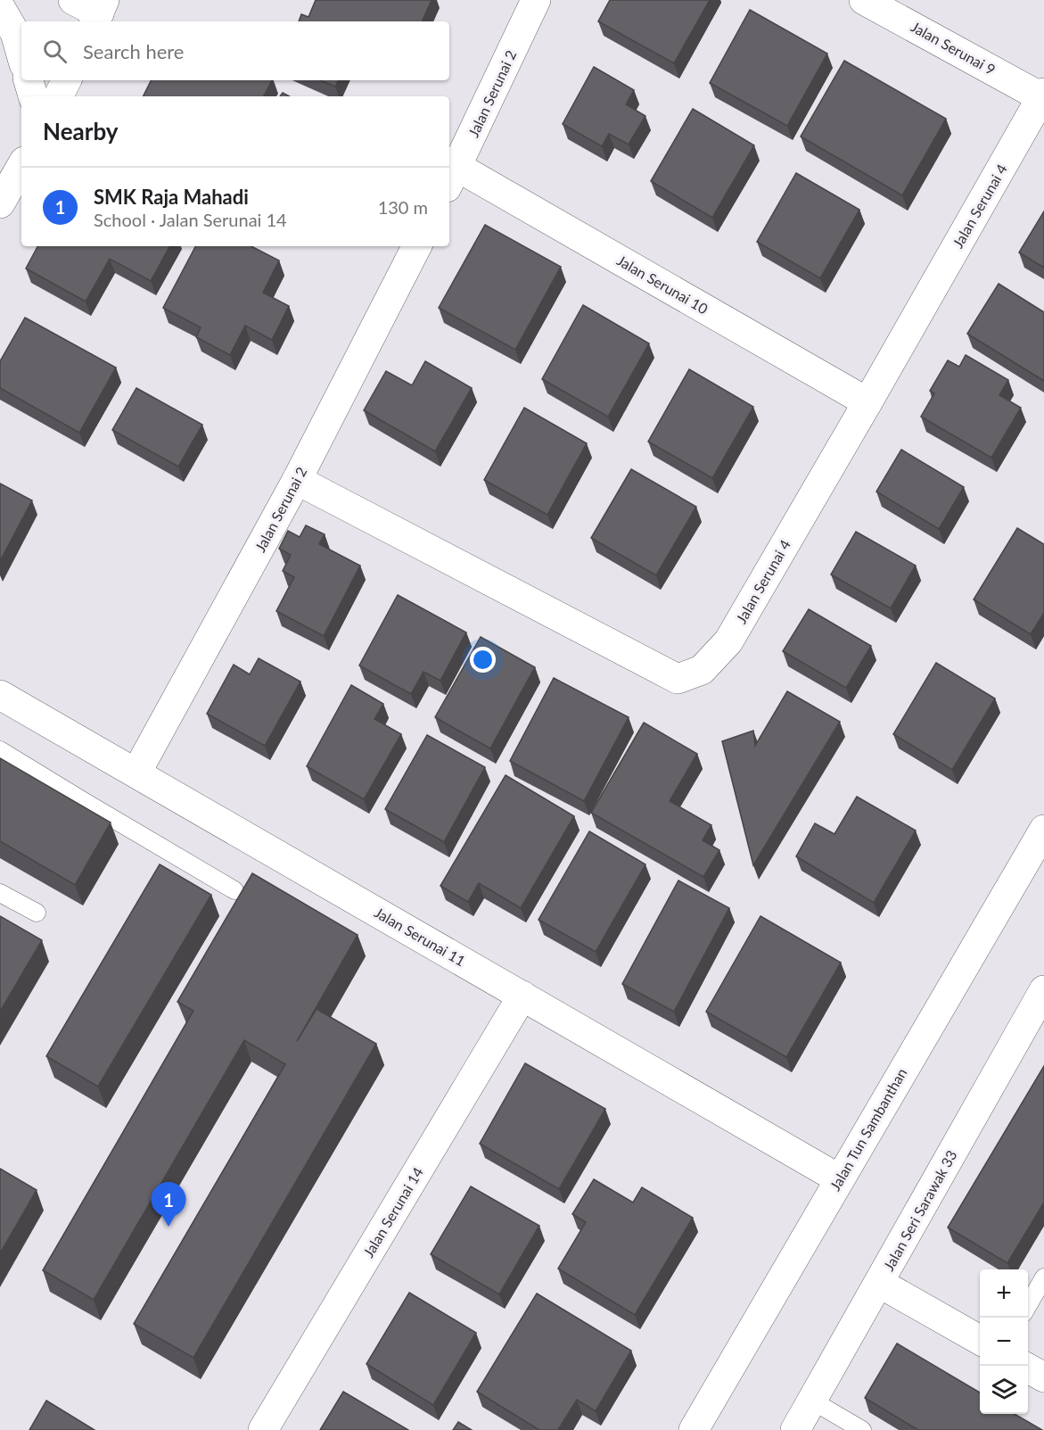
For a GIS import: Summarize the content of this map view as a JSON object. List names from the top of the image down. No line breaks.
{"streets":{"street":["Jalan Serunai 9","Jalan Serunai 2","Jalan Serunai 4","Jalan Serunai 10","Jalan Serunai 11","Jalan Tun Sambanthan","Jalan Seri Sarawak 33","Jalan Serunai 14"]},"crossings":[["Jalan Serunai 9","Jalan Serunai 4"],["Jalan Serunai 2","Jalan Serunai 4"],["Jalan Serunai 2","Jalan Serunai 10"],["Jalan Serunai 2","Jalan Serunai 11"],["Jalan Serunai 4","Jalan Serunai 10"],["Jalan Serunai 11","Jalan Tun Sambanthan"],["Jalan Serunai 11","Jalan Serunai 14"]],"page":{"search":"Search here","heading":"Nearby","list":[{"mark":"1","name":"SMK Raja Mahadi","note":"School · Jalan Serunai 14","value":"130 m"}],"pins":"1","map_buttons":["+","−"]}}
